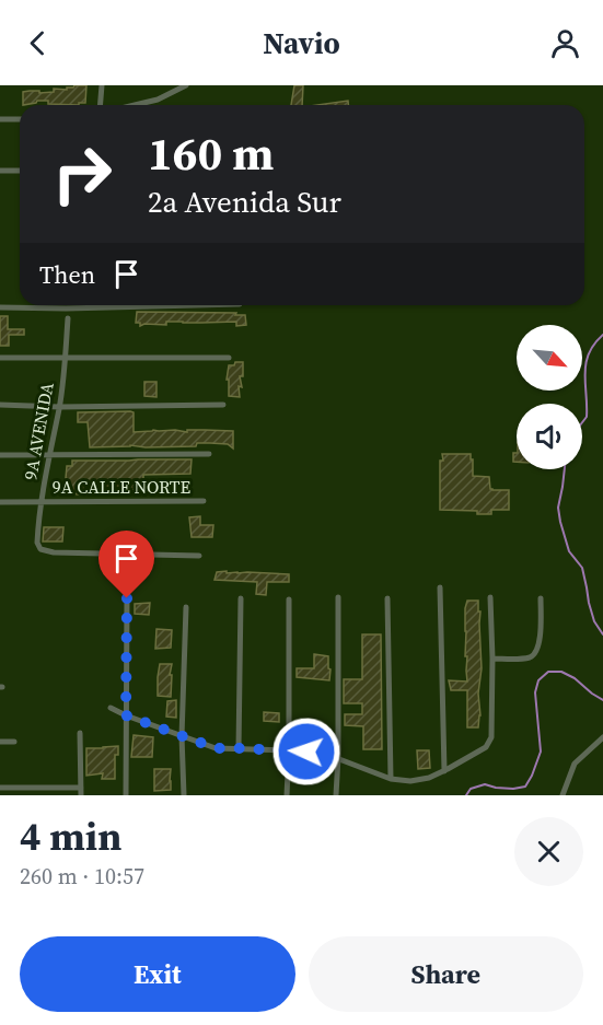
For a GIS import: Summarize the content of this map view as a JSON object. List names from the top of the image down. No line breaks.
{"streets":{"street":["9A AVENIDA","9A CALLE NORTE"]},"crossings":[["9A AVENIDA","9A CALLE NORTE"]],"north":"bottom right","page":{"header":"Navio","turn":["160 m","2a Avenida Sur"],"then":"Then","heading":["4 min","260 m · 10:57"],"buttons":["Exit","Share"]}}
